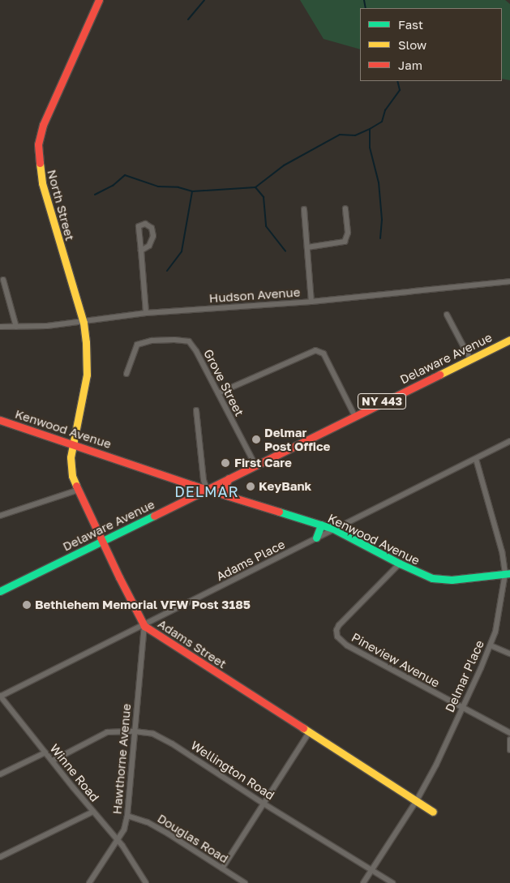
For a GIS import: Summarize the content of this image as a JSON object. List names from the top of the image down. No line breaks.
{"streets":{"street":["North Street","Hudson Avenue","Delaware Avenue","Grove Street","NY 443","Kenwood Avenue","Adams Place","Adams Street","Pineview Avenue","Delmar Place","Hawthorne Avenue","Wellington Road","Winne Road","Douglas Road"]},"crossings":[["North Street","Hudson Avenue"],["North Street","Adams Street"],["Hudson Avenue","Adams Street"],["Delaware Avenue","Grove Street"],["Delaware Avenue","Kenwood Avenue"],["Delaware Avenue","Adams Street"],["Kenwood Avenue","Adams Place"],["Kenwood Avenue","Adams Street"],["Kenwood Avenue","Pineview Avenue"],["Kenwood Avenue","Delmar Place"],["Adams Place","Adams Street"],["Adams Place","Delmar Place"],["Adams Place","Hawthorne Avenue"],["Adams Place","Winne Road"],["Adams Street","Delmar Place"],["Adams Street","Hawthorne Avenue"],["Pineview Avenue","Delmar Place"],["Delmar Place","Wellington Road"],["Hawthorne Avenue","Wellington Road"],["Hawthorne Avenue","Winne Road"],["Hawthorne Avenue","Douglas Road"],["Wellington Road","Winne Road"]],"districts":["DELMAR"],"places":["Delmar Post Office","First Care","KeyBank","Bethlehem Memorial VFW Post 3185"],"legend":["Fast","Slow","Jam"]}
